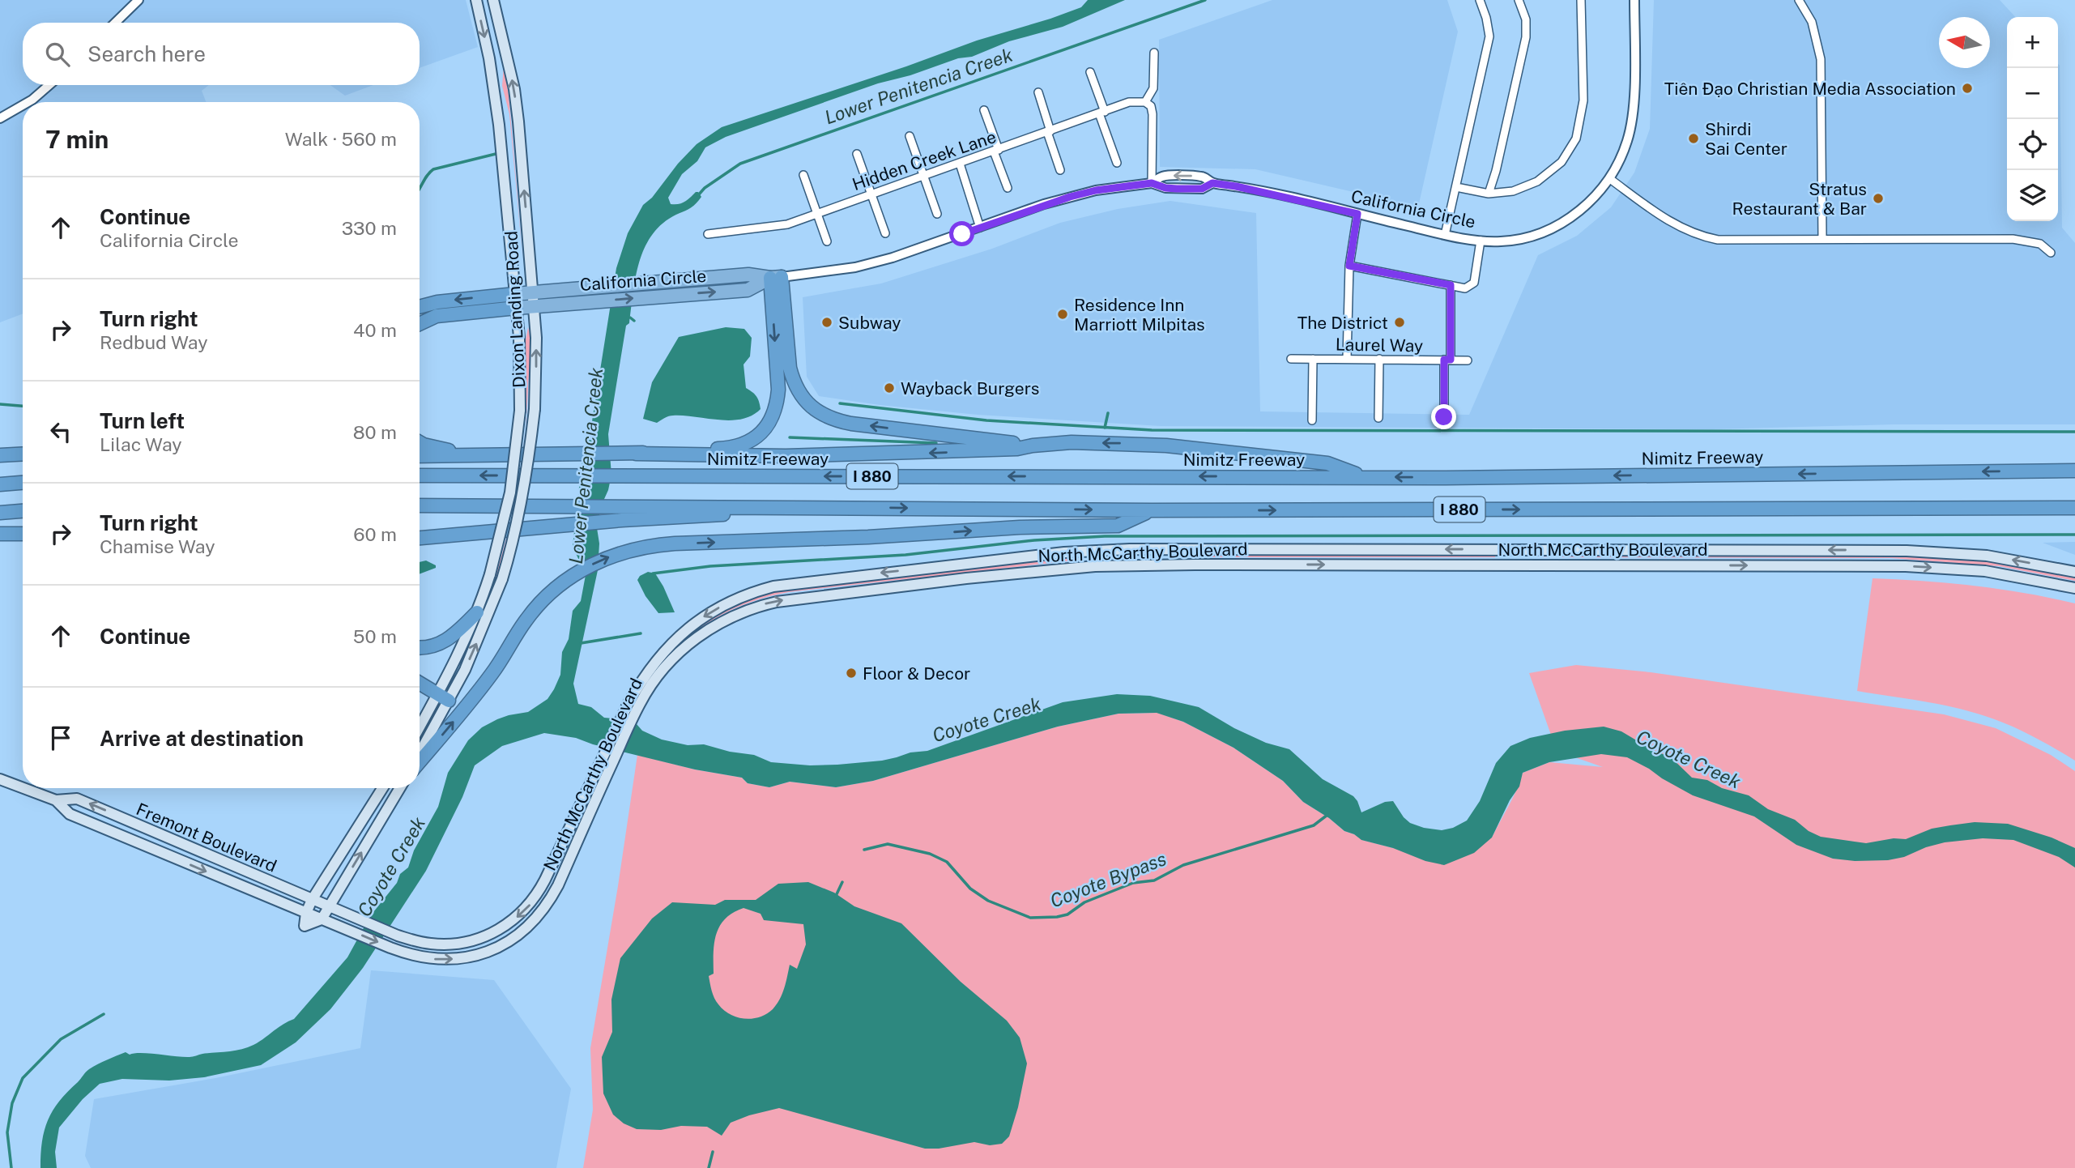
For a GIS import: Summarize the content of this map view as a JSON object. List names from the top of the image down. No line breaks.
{"streets":{"highway":["California Circle","Nimitz Freeway","I 880"],"main road":["Dixon Landing Road","North McCarthy Boulevard","Fremont Boulevard"],"street":["Hidden Creek Lane","Laurel Way"]},"crossings":[["California Circle","Dixon Landing Road"],["North McCarthy Boulevard","Fremont Boulevard"]],"water":["Lower Penitencia Creek","Coyote Creek","Coyote Bypass"],"places":["Tiên Đạo Christian Media Association","Shirdi Sai Center","Stratus Restaurant & Bar","Residence Inn Marriott Milpitas","Subway","The District","Wayback Burgers","Floor & Decor"],"north":"left","page":{"map_buttons":["+","−"],"search":"Search here","heading":["7 min","Walk · 560 m"],"list":[["Continue","California Circle","330 m"],["Turn right","Redbud Way","40 m"],["Turn left","Lilac Way","80 m"],["Turn right","Chamise Way","60 m"],["Continue","50 m"],"Arrive at destination"]}}
